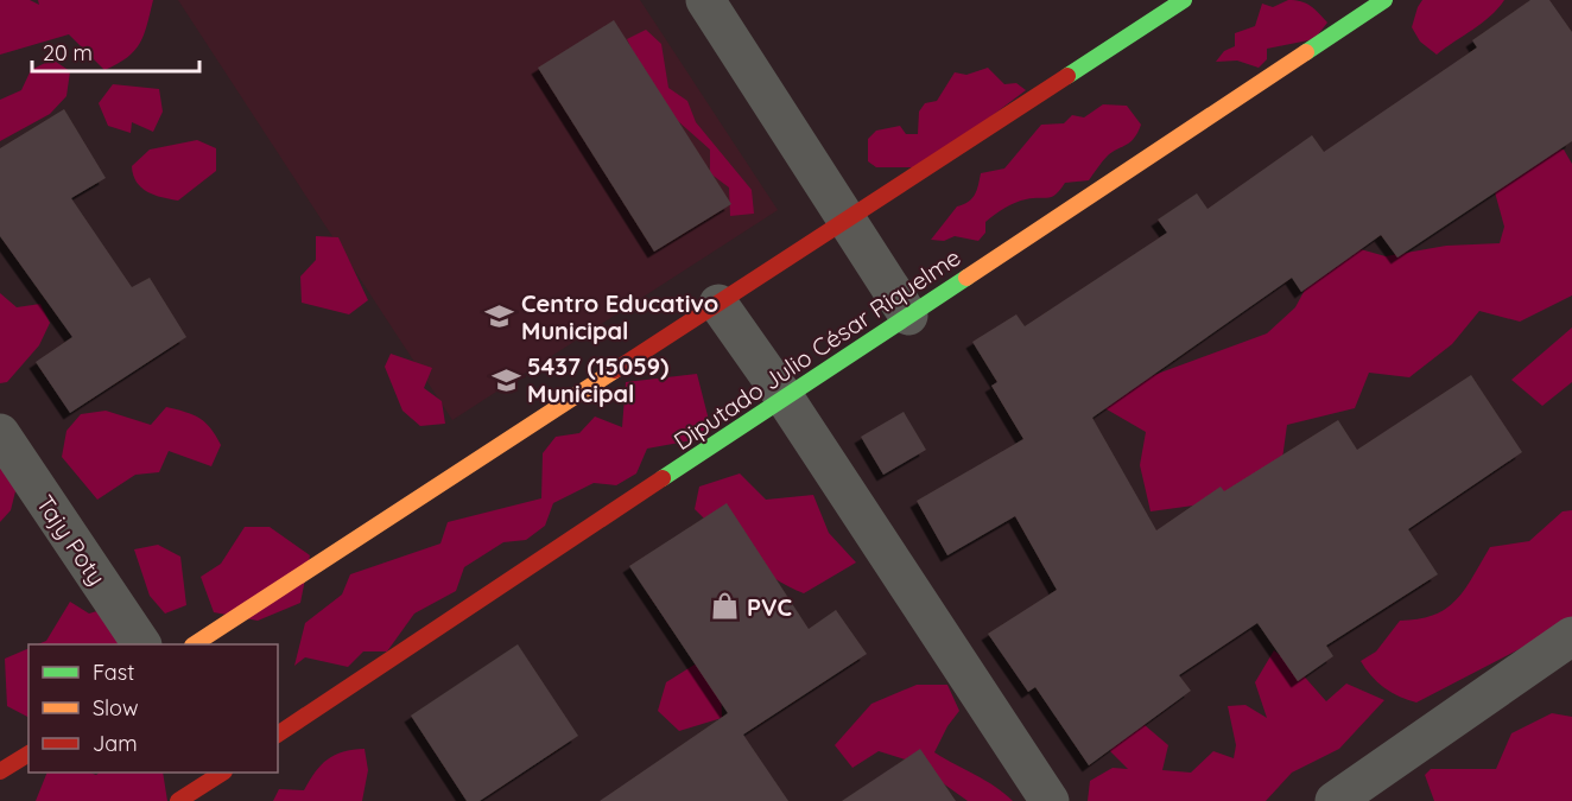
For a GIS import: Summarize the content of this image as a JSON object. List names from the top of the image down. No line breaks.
{"streets":{"street":["Diputado Julio César Riquelme","Tajy Poty"]},"places":{"school or university":["Centro Educativo Municipal","5437 (15059) Municipal"],"shop":["PVC"]},"legend":["Fast","Slow","Jam"],"scale_bar":"20 m"}
